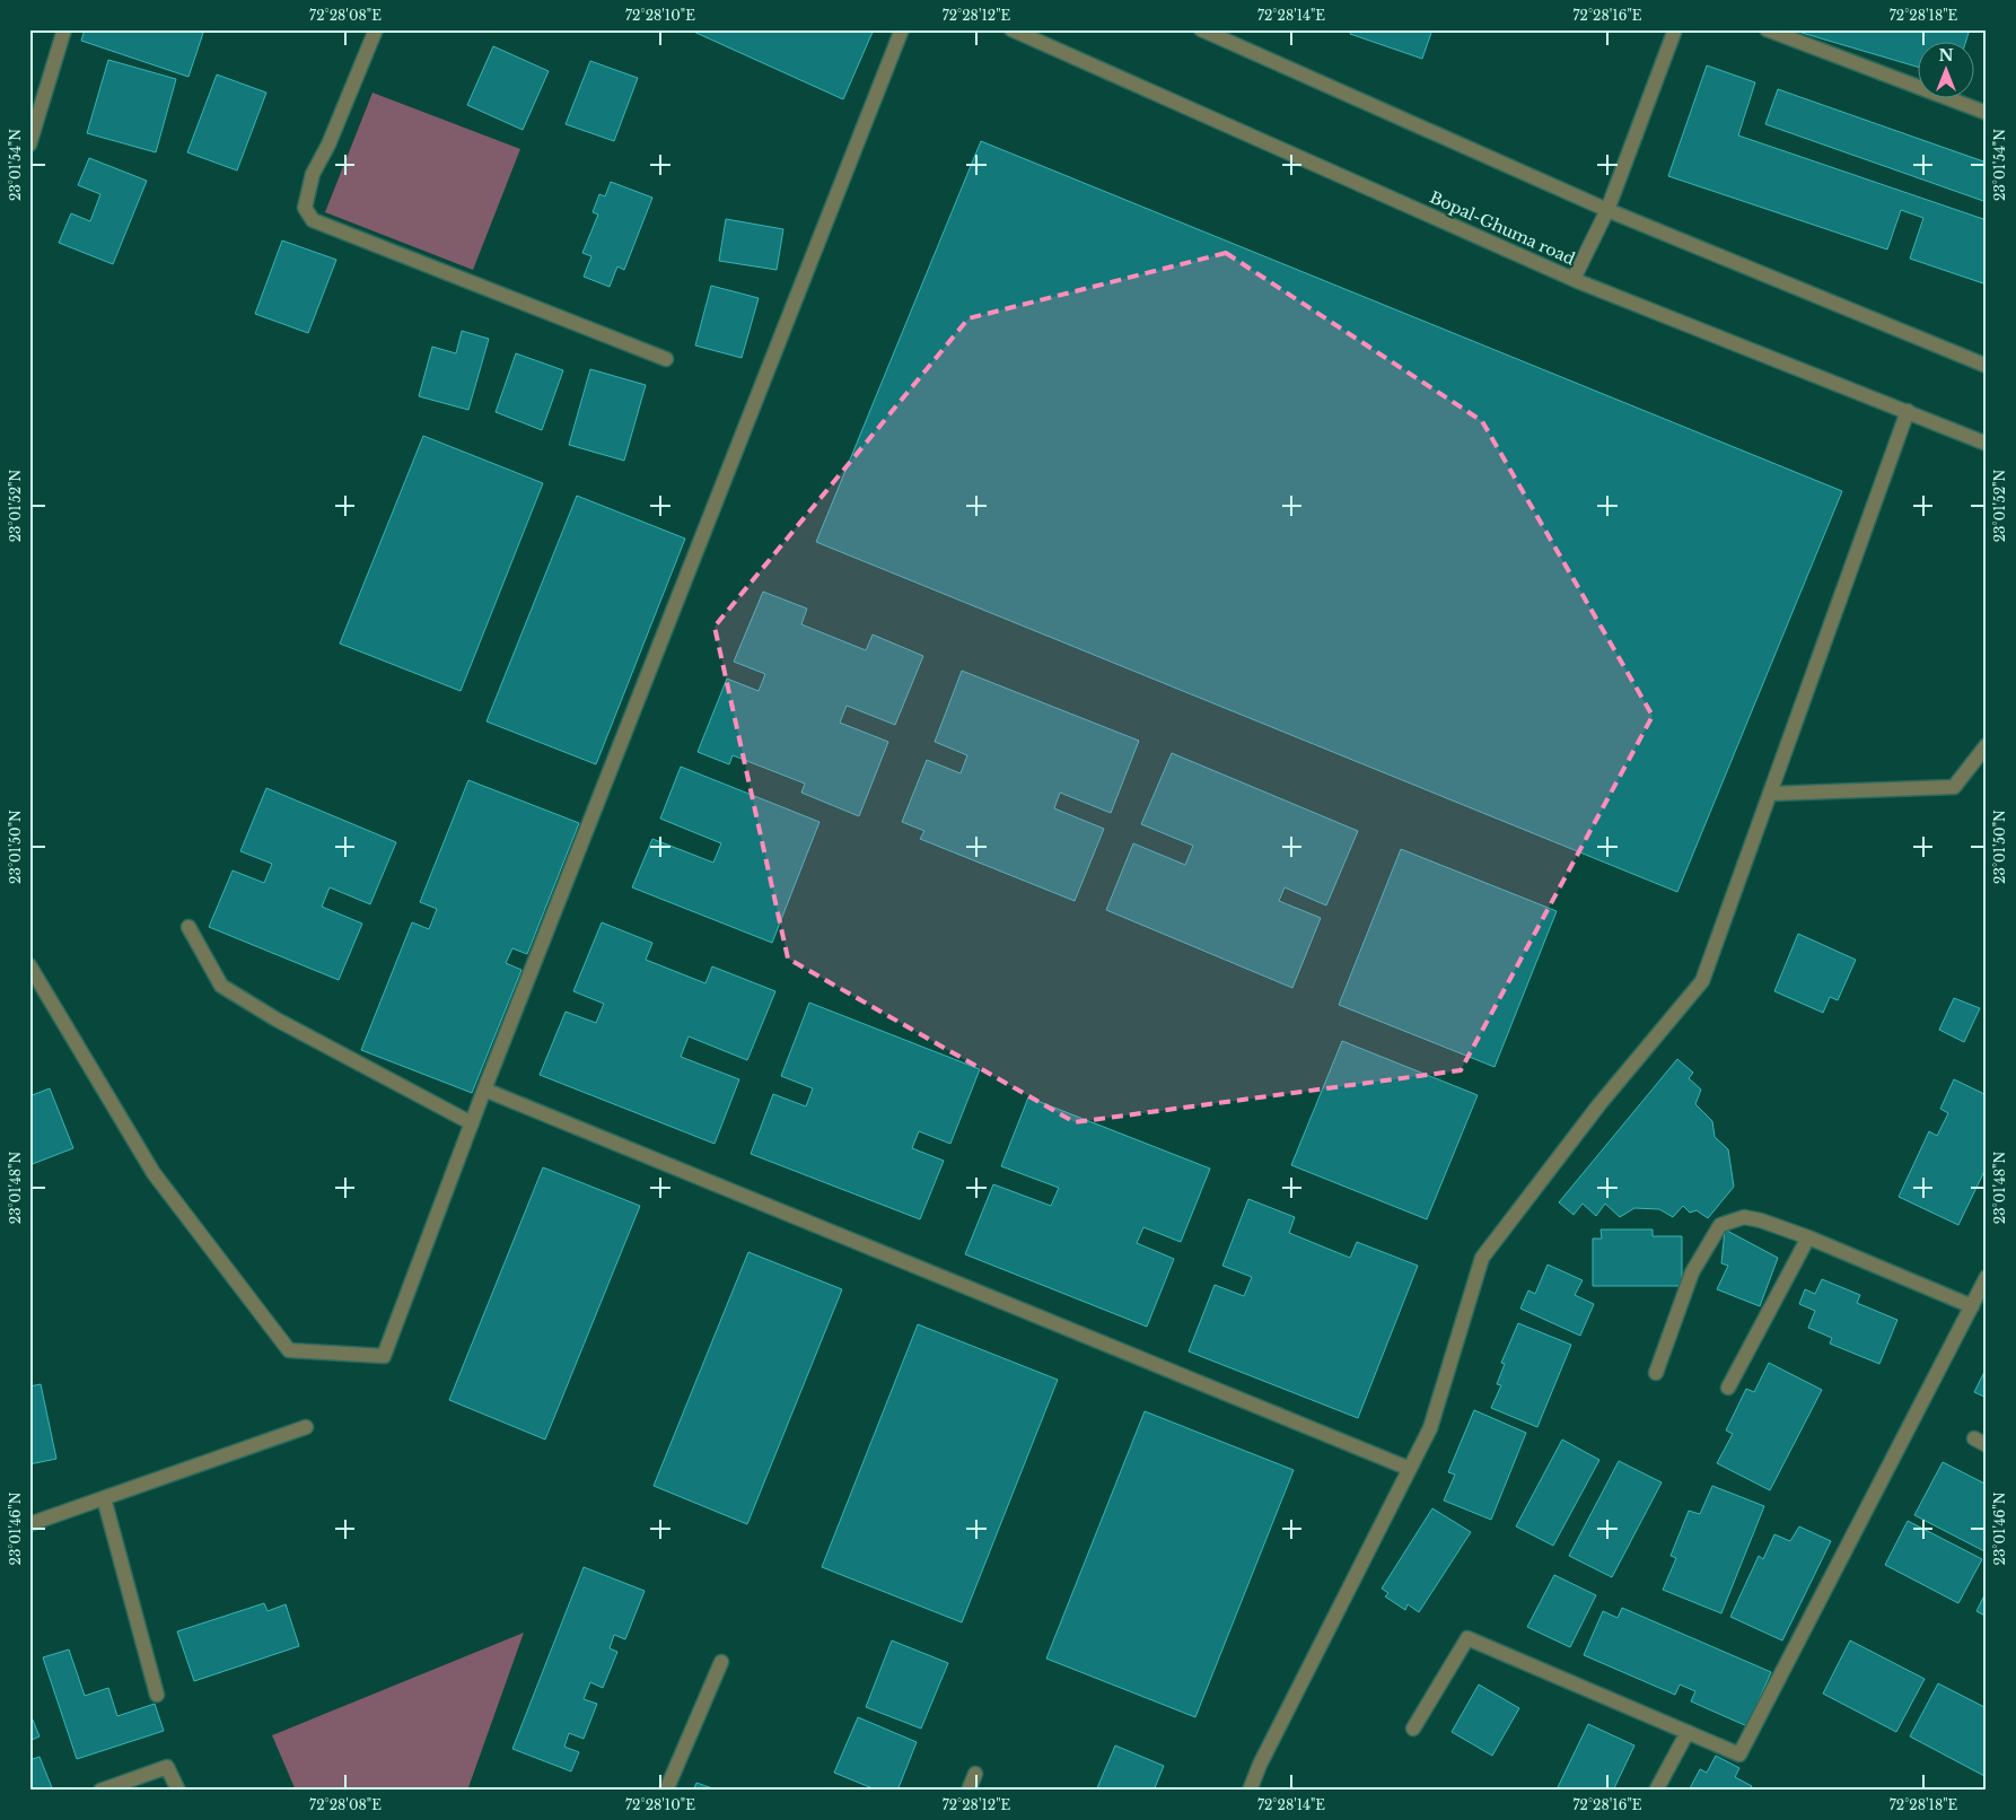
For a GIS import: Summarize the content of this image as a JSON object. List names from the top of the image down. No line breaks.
{"streets":{"street":["Bopal-Ghuma road"]},"north":"top","coordinates":["72°28'08\"E","72°28'10\"E","72°28'12\"E","72°28'14\"E","72°28'16\"E","72°28'18\"E","23°01'54\"N","23°01'52\"N","23°01'50\"N","23°01'48\"N","23°01'46\"N"]}
